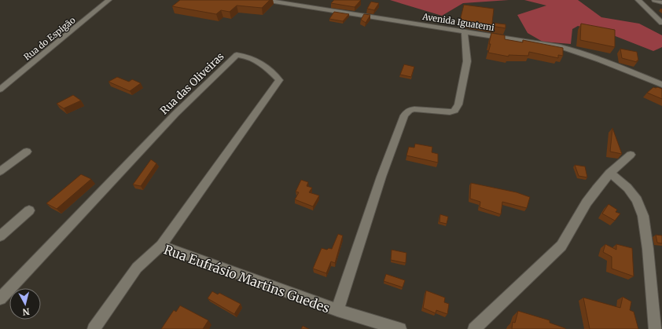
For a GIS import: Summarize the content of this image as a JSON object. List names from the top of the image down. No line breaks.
{"streets":{"street":["Avenida Iguatemi","Rua do Espigão","Rua das Oliveiras","Rua Eufrásio Martins Guedes"]},"crossings":[["Rua das Oliveiras","Rua Eufrásio Martins Guedes"]],"north":"bottom"}
